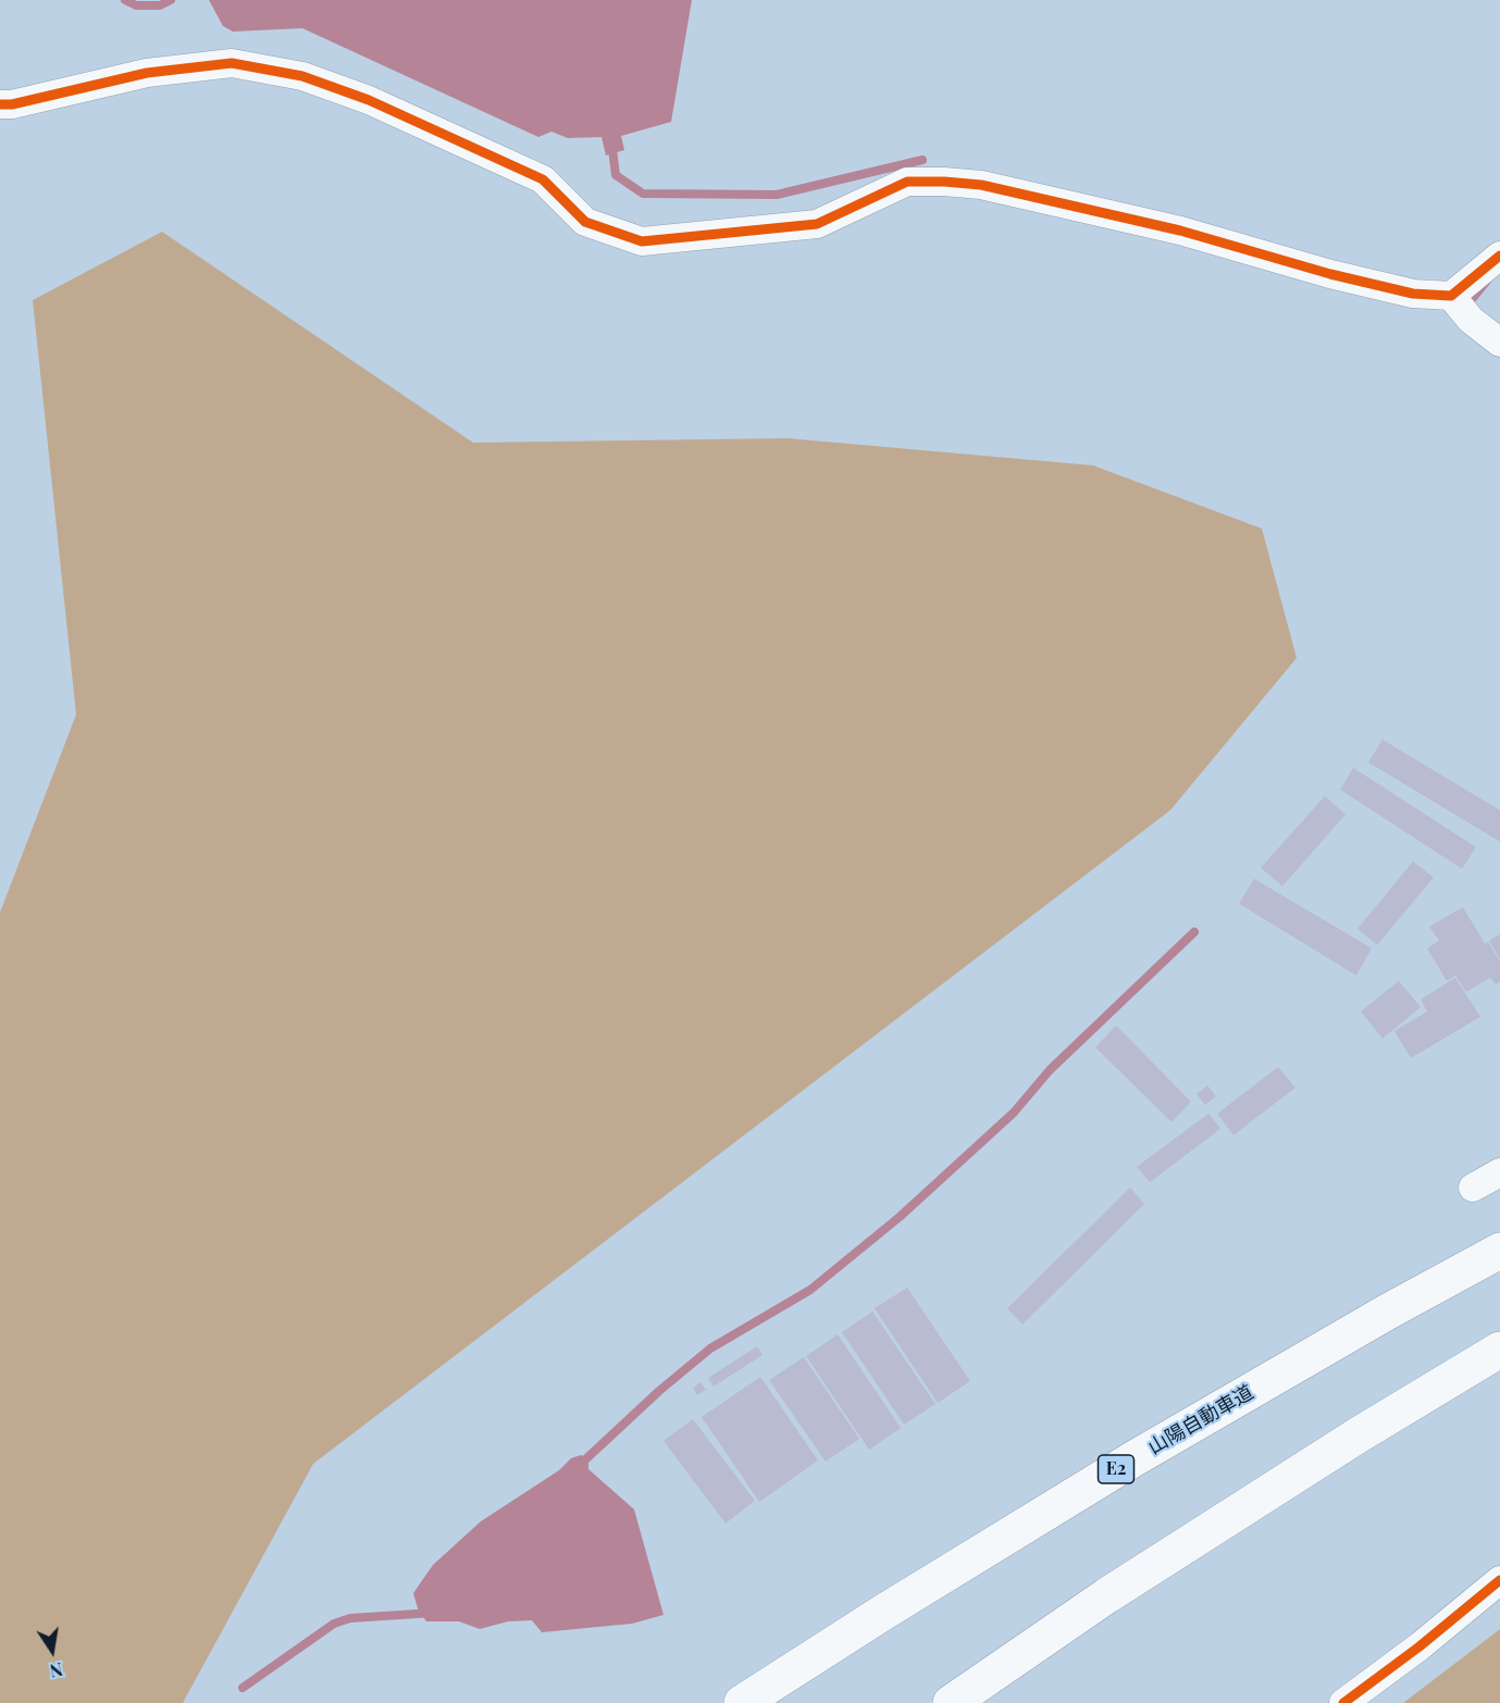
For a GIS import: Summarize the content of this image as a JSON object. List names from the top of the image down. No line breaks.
{"streets":{"highway":["山陽自動車道","E2"]},"north":"bottom"}
